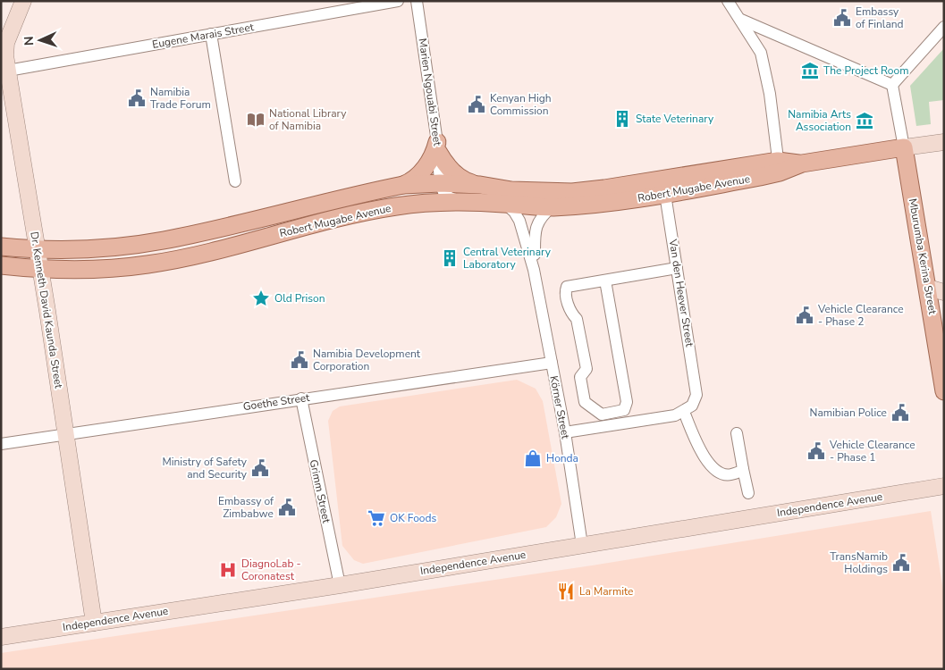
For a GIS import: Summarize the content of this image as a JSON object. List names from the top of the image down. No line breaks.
{"streets":{"main road":["Robert Mugabe Avenue","Mburumba Kerina Street","Dr. Kenneth David Kaunda Street","Independence Avenue"],"street":["Eugene Marais Street","Marien Ngouabi Street","Van den Heever Street","Goethe Street","Körner Street","Grimm Street"]},"crossings":[["Eugene Marais Street","Dr. Kenneth David Kaunda Street"],["Marien Ngouabi Street","Robert Mugabe Avenue"],["Robert Mugabe Avenue","Mburumba Kerina Street"],["Robert Mugabe Avenue","Van den Heever Street"],["Robert Mugabe Avenue","Dr. Kenneth David Kaunda Street"],["Robert Mugabe Avenue","Körner Street"],["Dr. Kenneth David Kaunda Street","Goethe Street"],["Dr. Kenneth David Kaunda Street","Independence Avenue"],["Goethe Street","Körner Street"],["Goethe Street","Grimm Street"],["Körner Street","Independence Avenue"],["Grimm Street","Independence Avenue"]],"places":{"public building":["Embassy of Finland","Namibia Trade Forum","Kenyan High Commission","Vehicle Clearance - Phase 2","Namibia Development Corporation","Namibian Police","Vehicle Clearance - Phase 1","Ministry of Safety and Security","Embassy of Zimbabwe","TransNamib Holdings"],"museum":["The Project Room","Namibia Arts Association"],"building":["State Veterinary","Central Veterinary Laboratory"],"library":["National Library of Namibia"],"place":["Old Prison"],"shop":["Honda"],"supermarket":["OK Foods"],"hospital":["DiagnoLab - Coronatest"],"restaurant":["La Marmite"]},"north":"left"}
